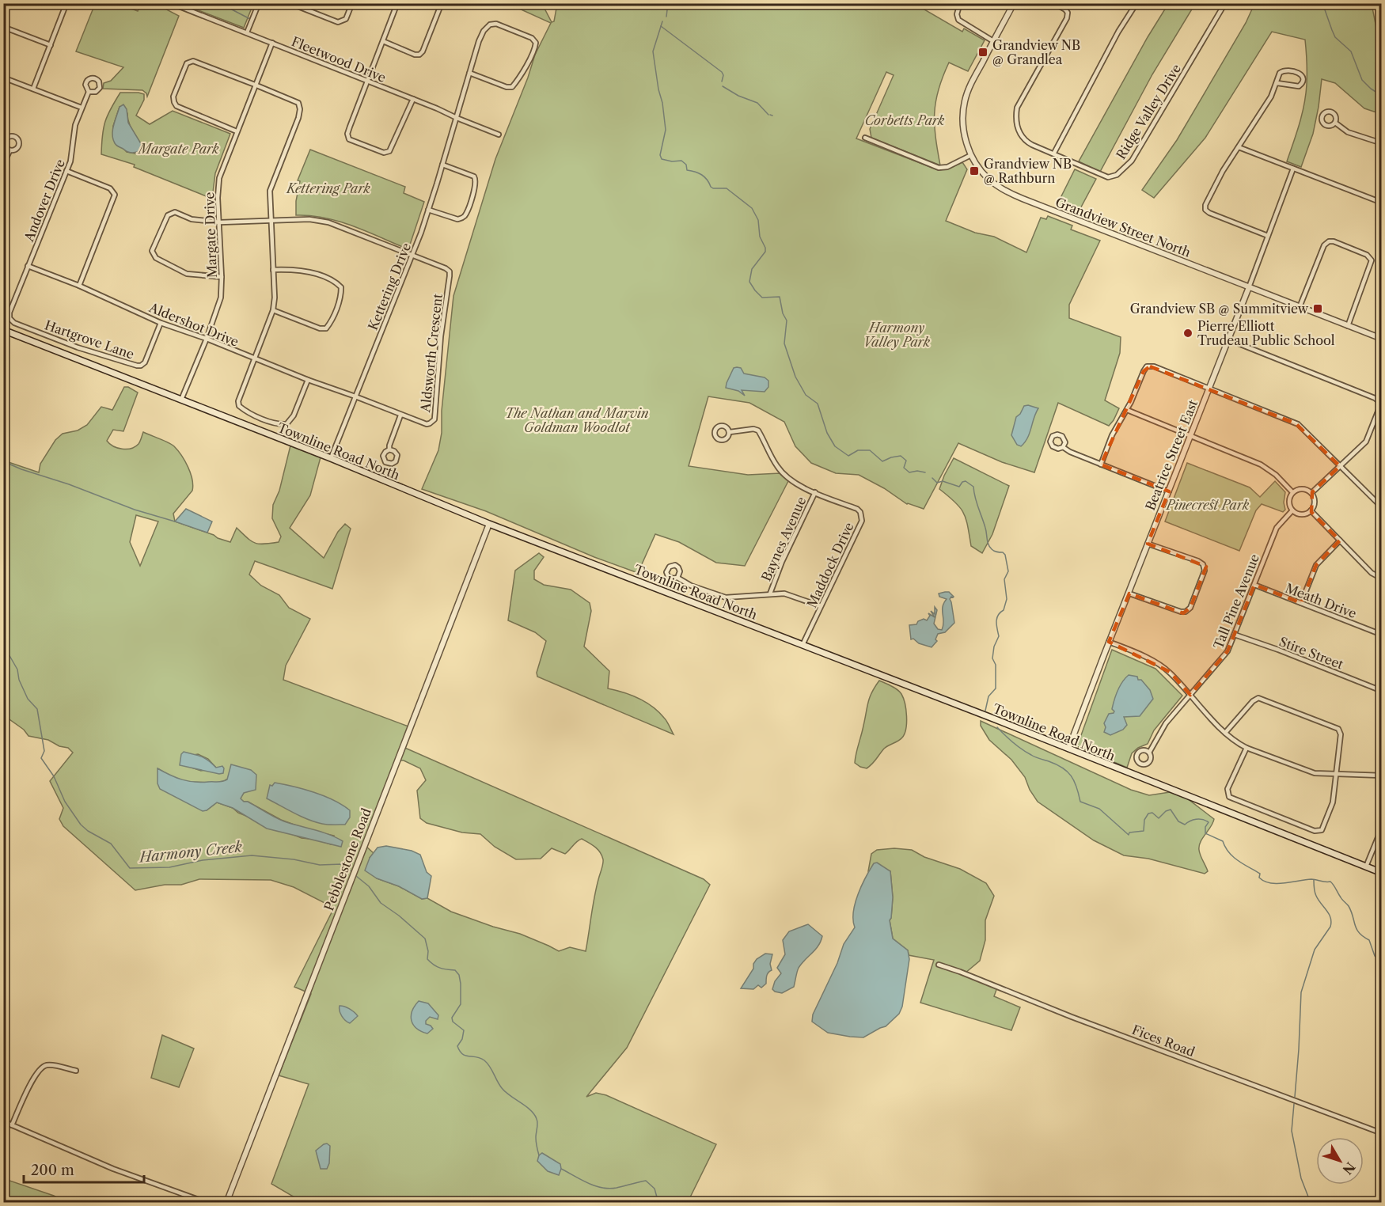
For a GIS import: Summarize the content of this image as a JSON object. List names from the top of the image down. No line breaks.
{"streets":{"main road":["Townline Road North"],"street":["Fleetwood Drive","Ridge Valley Drive","Andover Drive","Grandview Street North","Margate Drive","Kettering Drive","Aldershot Drive","Hartgrove Lane","Aldsworth Crescent","Beatrice Street East","Baynes Avenue","Maddock Drive","Meath Drive","Tall Pine Avenue","Stire Street","Pebblestone Road","Fices Road"]},"crossings":[["Fleetwood Drive","Margate Drive"],["Fleetwood Drive","Kettering Drive"],["Andover Drive","Aldershot Drive"],["Andover Drive","Hartgrove Lane"],["Grandview Street North","Beatrice Street East"],["Margate Drive","Aldershot Drive"],["Margate Drive","Townline Road North"],["Kettering Drive","Aldershot Drive"],["Kettering Drive","Aldsworth Crescent"],["Kettering Drive","Townline Road North"],["Aldershot Drive","Hartgrove Lane"],["Aldershot Drive","Aldsworth Crescent"],["Townline Road North","Beatrice Street East"],["Townline Road North","Maddock Drive"],["Townline Road North","Pebblestone Road"],["Baynes Avenue","Maddock Drive"],["Meath Drive","Tall Pine Avenue"],["Tall Pine Avenue","Stire Street"]],"water":["Harmony Creek"],"parks":["Corbetts Park","Margate Park","Kettering Park","Harmony Valley Park","The Nathan and Marvin Goldman Woodlot","Pinecrest Park"],"places":{"transit":["Grandview NB @ Grandlea","Grandview NB @ Rathburn","Grandview SB @ Summitview"],"other":["Pierre Elliott Trudeau Public School"]},"scale_bar":"200 m","north":"bottom right"}
